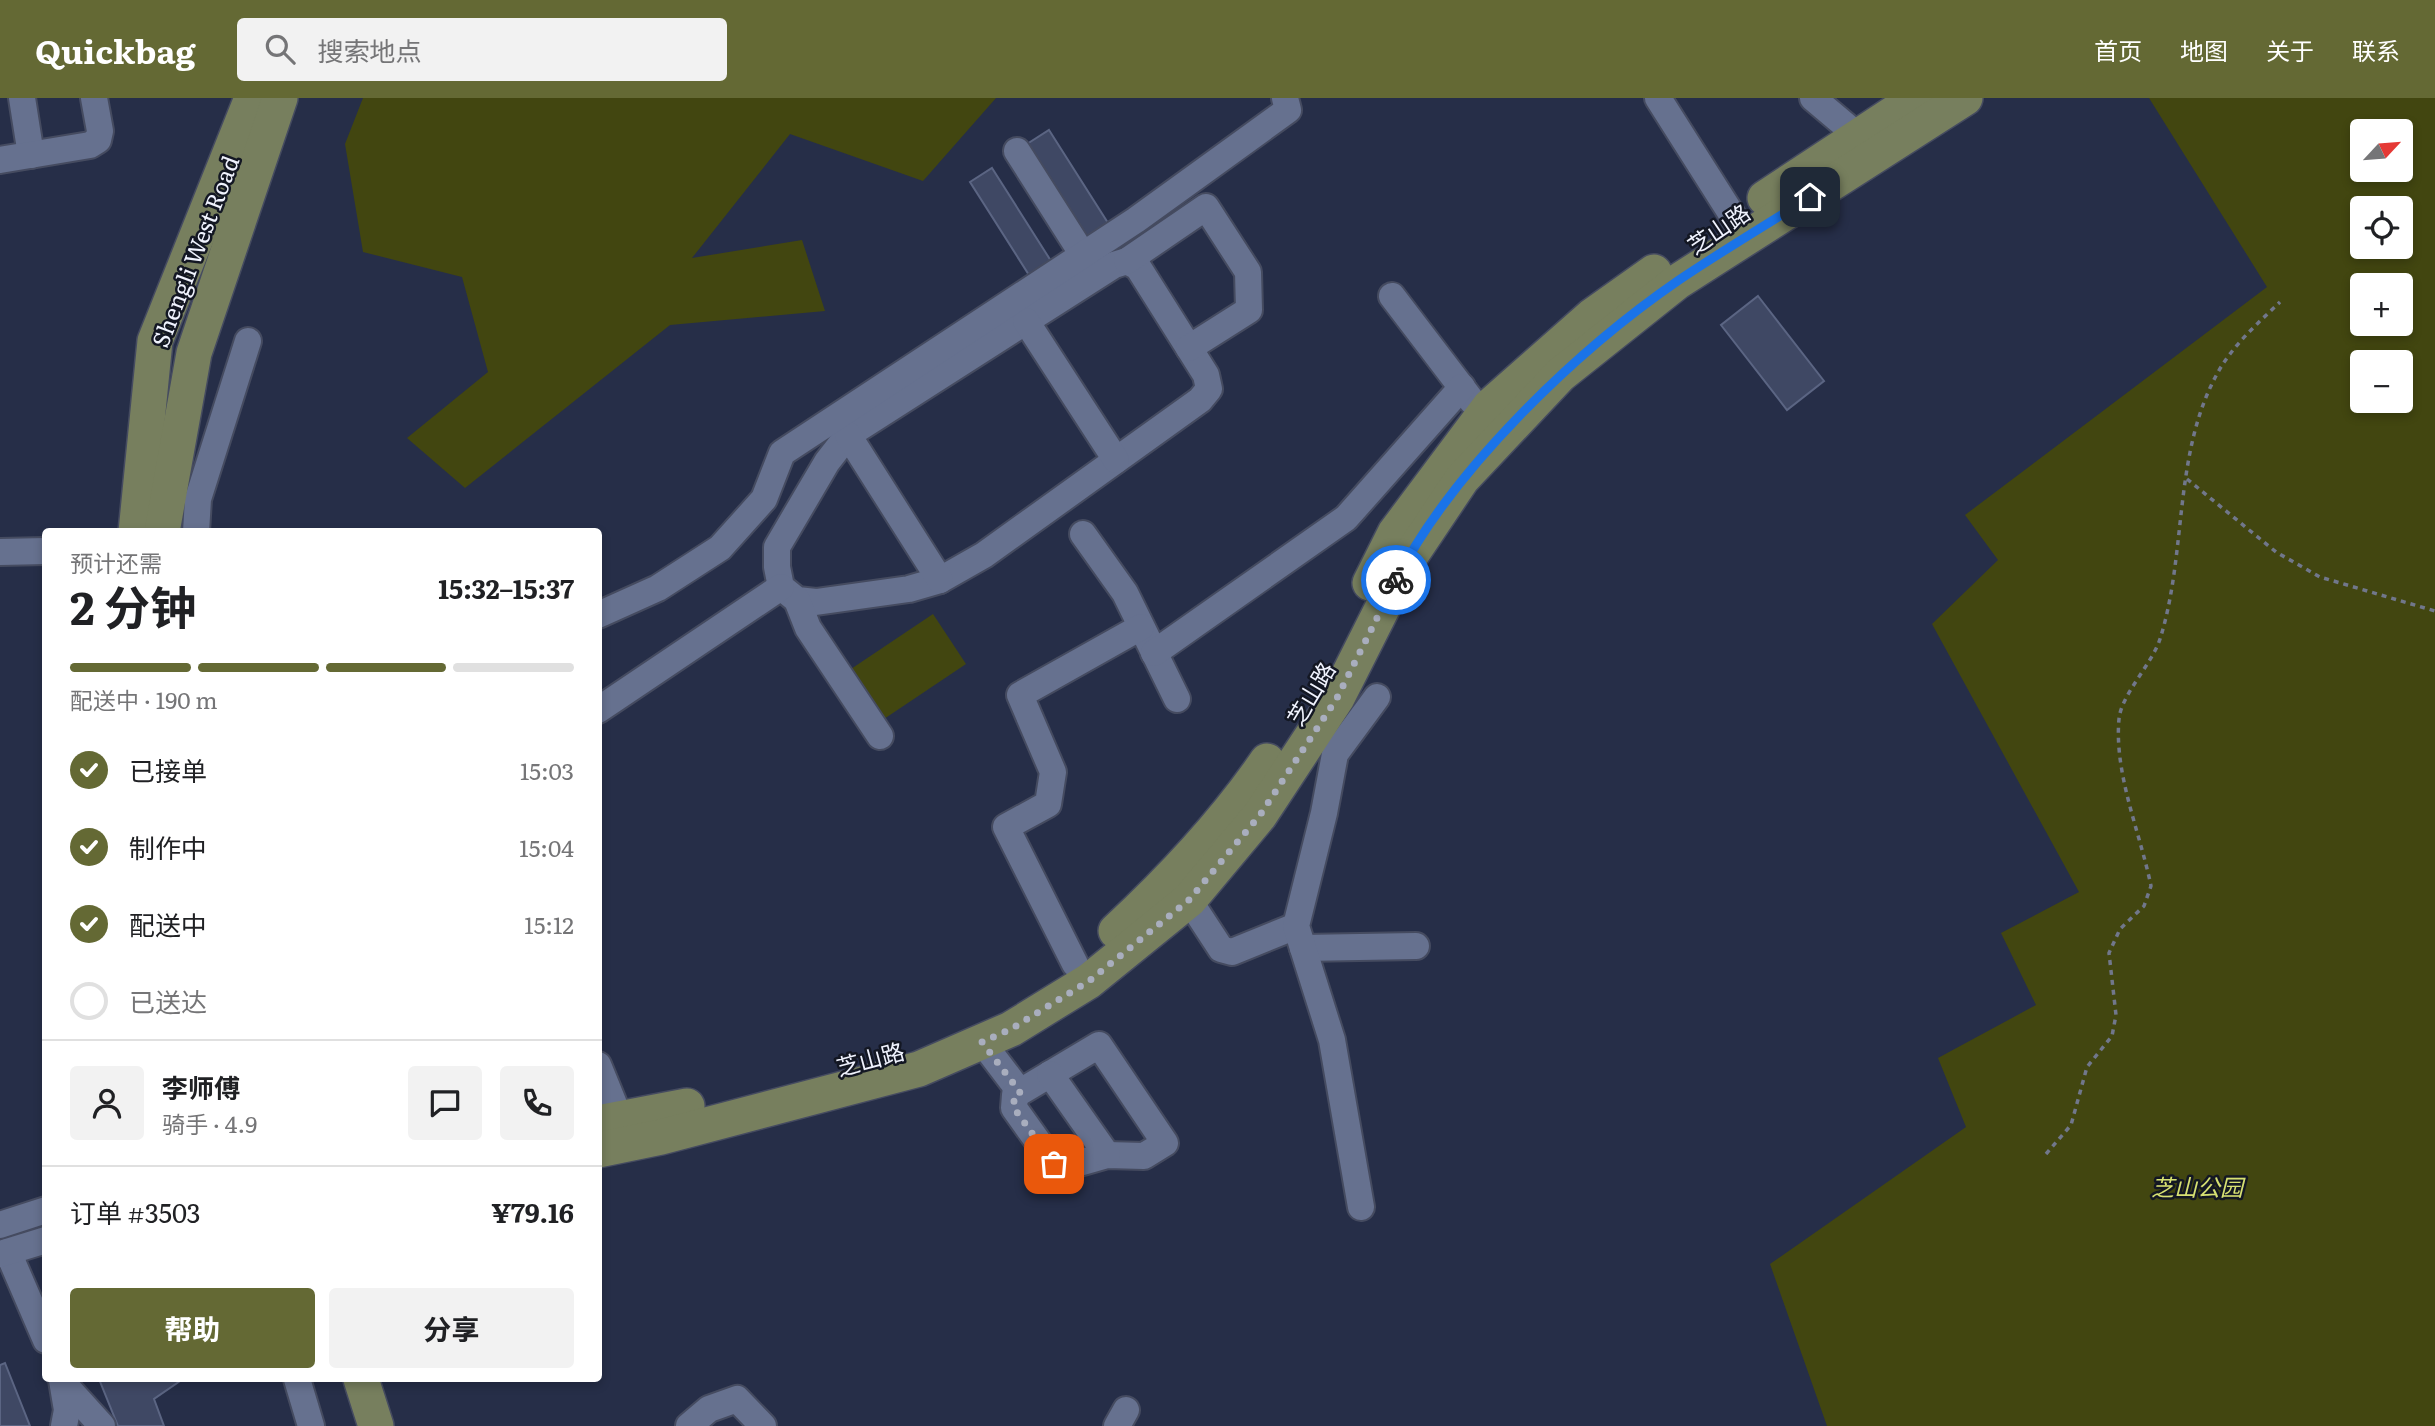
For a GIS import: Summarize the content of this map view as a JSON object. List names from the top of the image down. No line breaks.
{"streets":{"main road":["芝山路","Shengli West Road"]},"parks":["芝山公园"],"north":"top right","page":{"header":"Quickbag","search":"搜索地点","nav":["首页","地图","关于","联系"],"map_buttons":["+","−"],"heading":["2 分钟","预计还需","15:32–15:37"],"panel":["李师傅","骑手 · 4.9","订单 #3503","¥79.16"],"bar":"配送中 · 190 m","list":[["已接单","15:03"],["制作中","15:04"],["配送中","15:12"],"已送达"],"buttons":["帮助","分享"]}}
